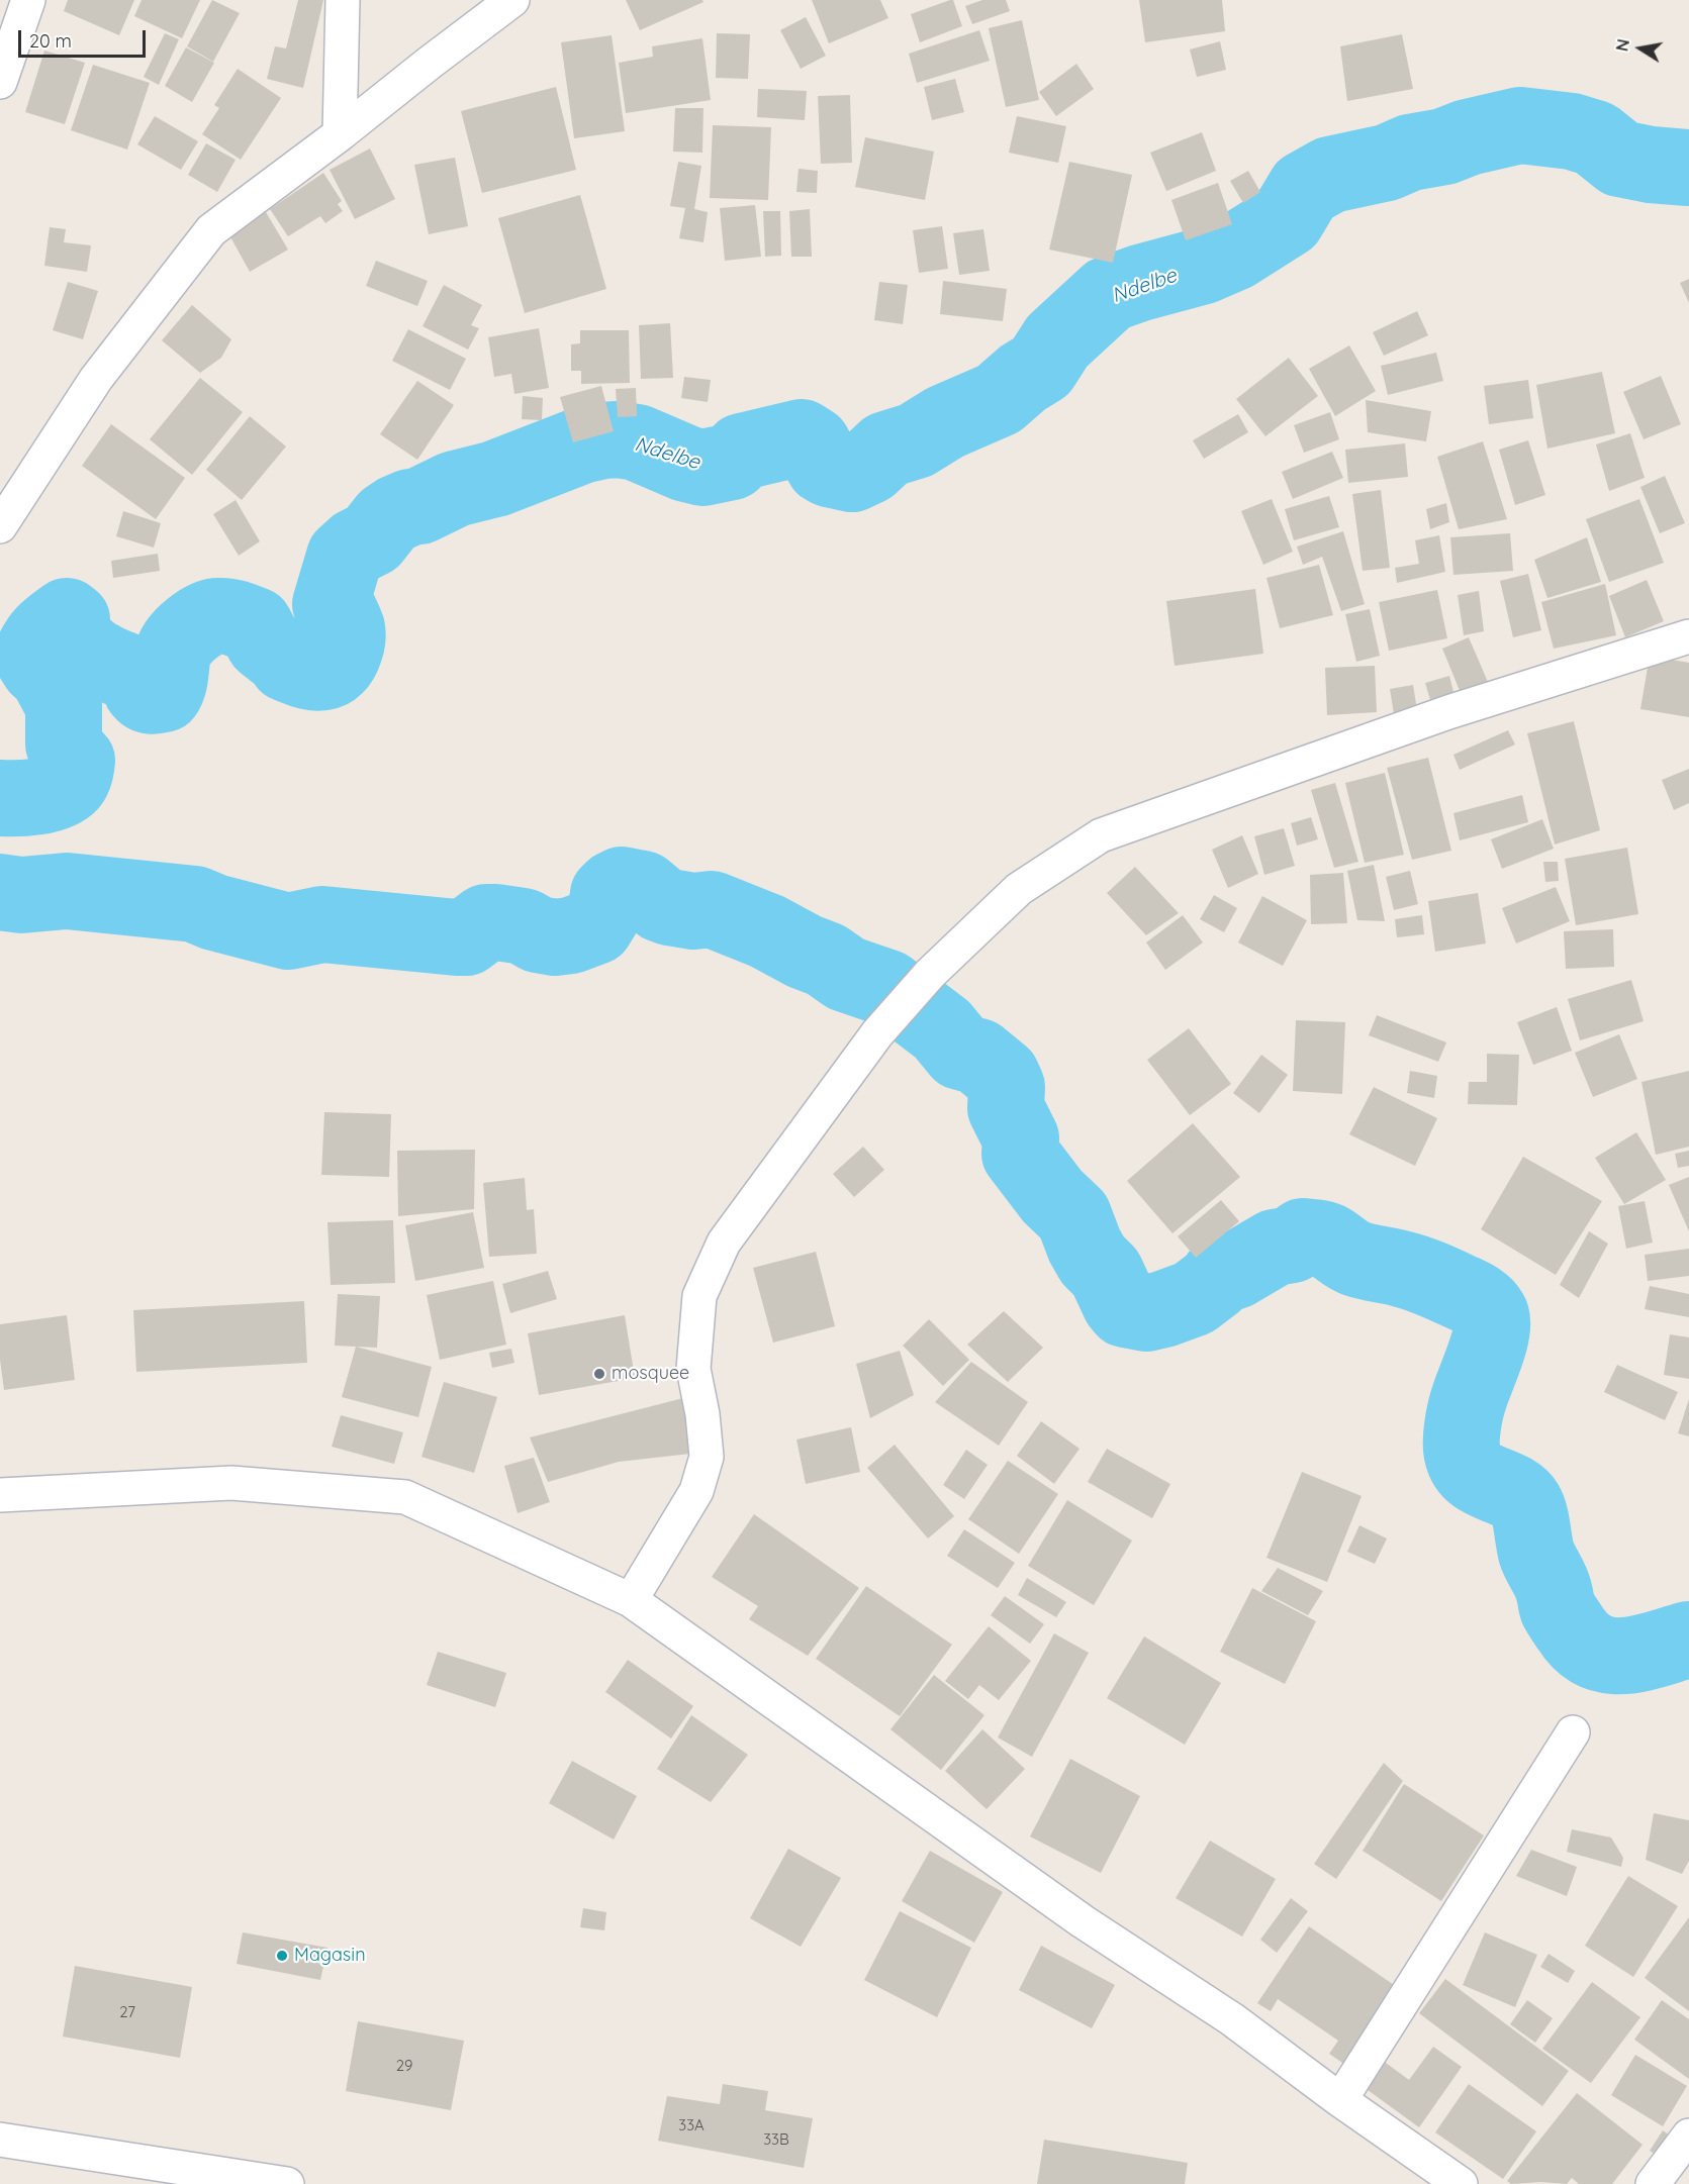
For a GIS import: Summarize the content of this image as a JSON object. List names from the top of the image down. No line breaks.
{"water":["Ndelbe"],"places":["mosquee","Magasin"],"house_numbers":["27","29","33A","33B"],"scale_bar":"20 m","north":"left"}
